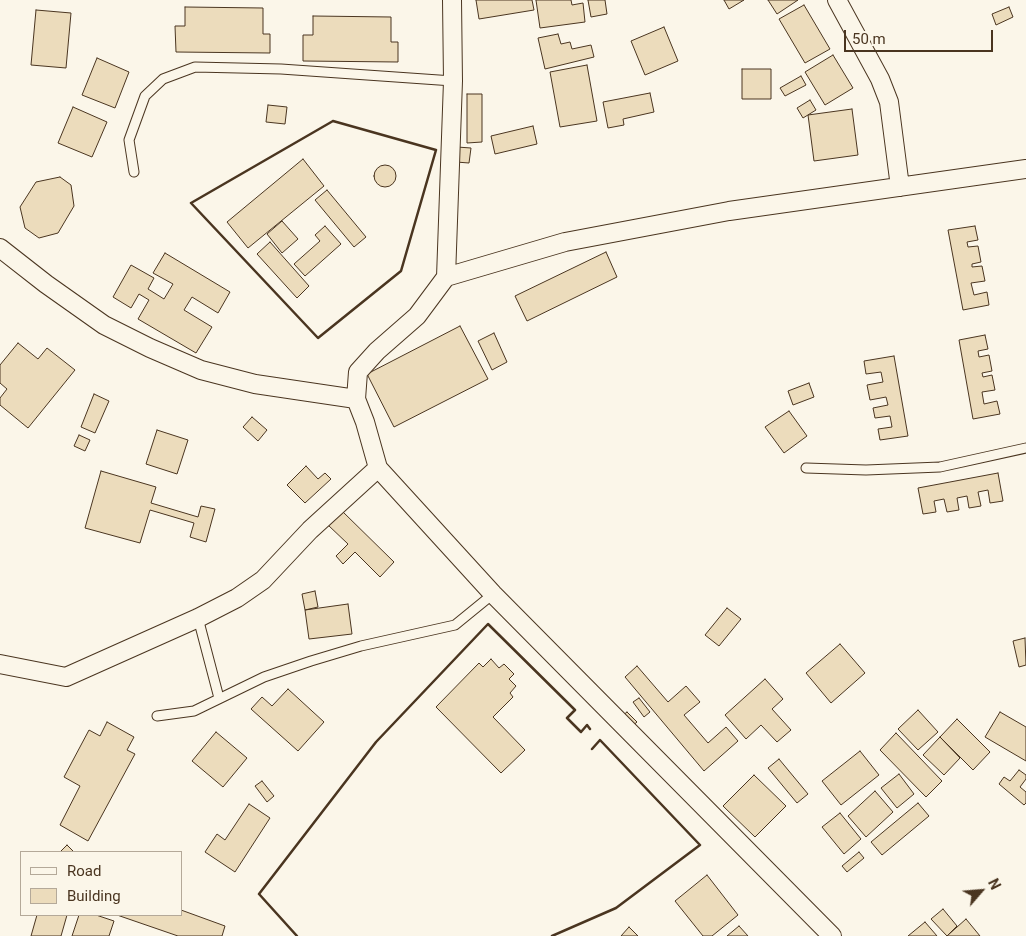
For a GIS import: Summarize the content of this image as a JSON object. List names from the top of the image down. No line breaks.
{"legend":["Road","Building"],"scale_bar":"50 m","north":"top right"}
